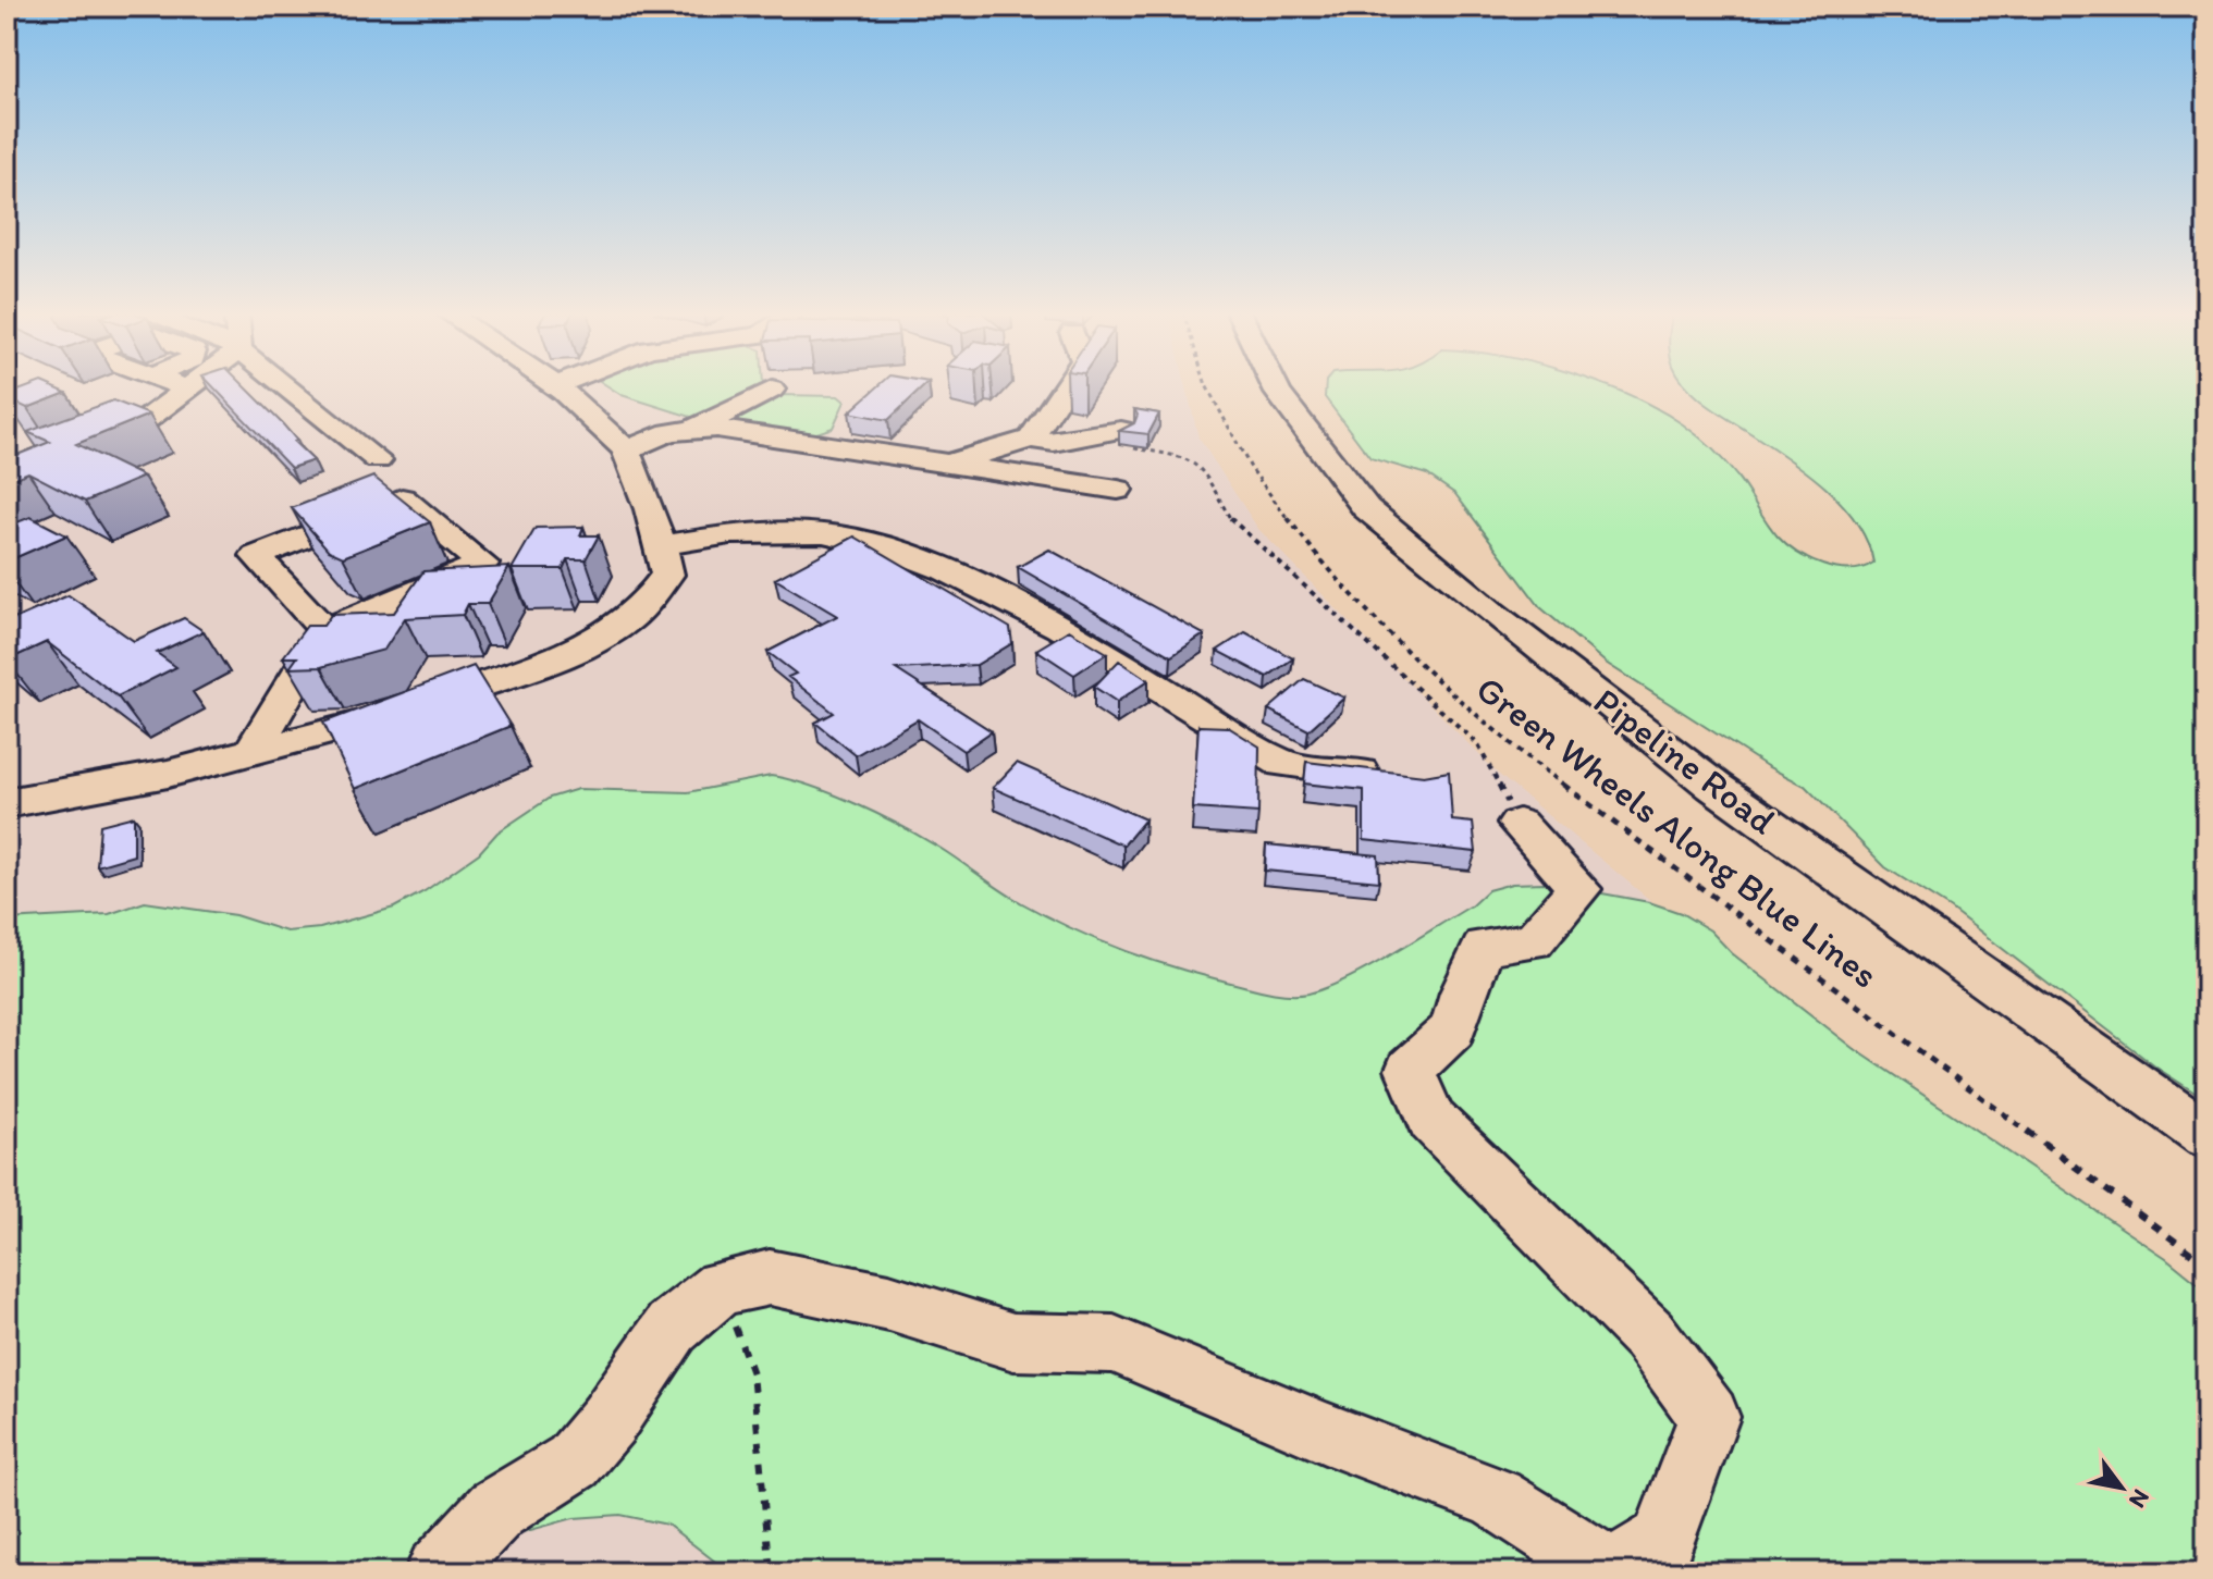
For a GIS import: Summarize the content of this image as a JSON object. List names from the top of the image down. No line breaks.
{"streets":{"lane":["Pipeline Road"],"path":["Green Wheels Along Blue Lines"]},"north":"bottom right"}
